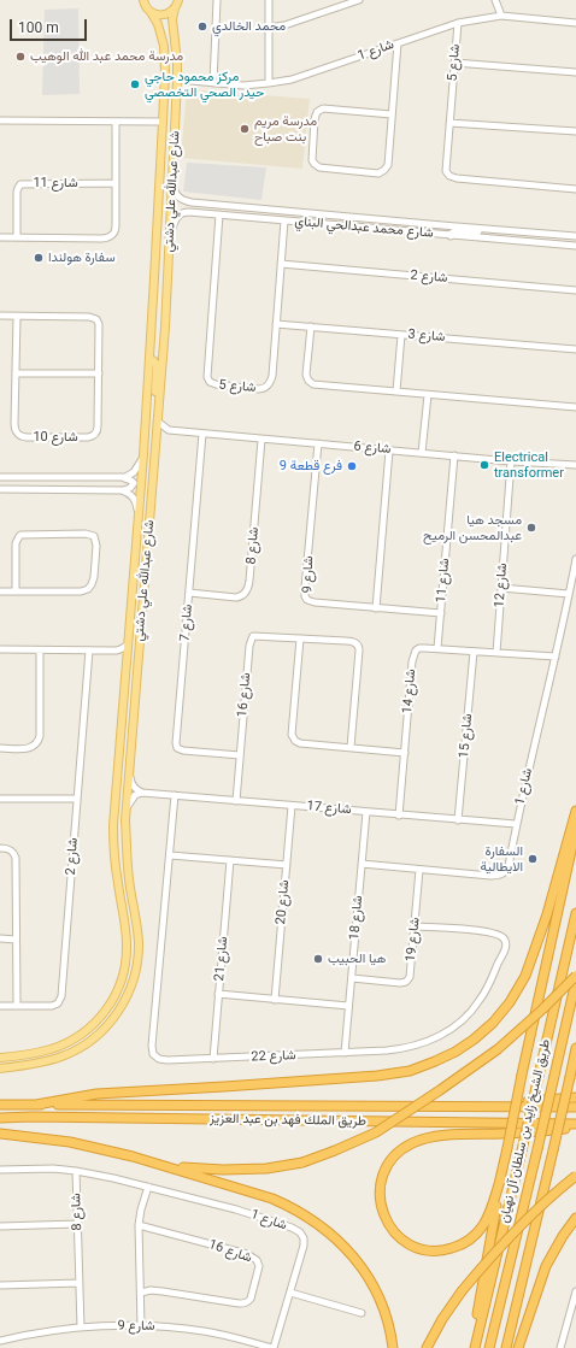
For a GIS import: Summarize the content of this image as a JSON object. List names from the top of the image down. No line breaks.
{"streets":{"highway":["طريق الملك فهد بن عبد العزيز","طريق الشيخ زايد بن سلطان آل نهيان"],"main road":["شارع عبدالله علي دشتي"],"street":["شارع 1","شارع 5","شارع 11","شارع محمد عبدالحي البناي","شارع 2","شارع 3","شارع 10","شارع 6","شارع 8","شارع 9","شارع 12","شارع 7","شارع 14","شارع 16","شارع 15","شارع 17","شارع 20","شارع 18","شارع 19","شارع 21","شارع 22"]},"crossings":[["شارع 1","شارع 5"],["شارع 1","شارع عبدالله علي دشتي"],["شارع 1","شارع 8"],["شارع 1","شارع 9"],["شارع 1","شارع 14"],["شارع 1","شارع 17"],["شارع 1","شارع 18"],["شارع 1","شارع 19"],["شارع 5","شارع محمد عبدالحي البناي"],["شارع 5","شارع 2"],["شارع 5","شارع 3"],["شارع 11","شارع 6"],["شارع 11","شارع 9"],["شارع 11","شارع 14"],["شارع عبدالله علي دشتي","شارع محمد عبدالحي البناي"],["شارع 6","شارع 8"],["شارع 6","شارع 9"],["شارع 6","شارع 12"],["شارع 6","شارع 7"],["شارع 8","شارع 9"],["شارع 8","شارع 7"],["شارع 12","شارع 14"],["شارع 7","شارع 16"],["شارع 14","شارع 15"],["شارع 14","شارع 17"],["شارع 16","شارع 17"],["شارع 15","شارع 17"],["شارع 17","شارع 20"],["شارع 17","شارع 18"],["شارع 17","شارع 22"],["شارع 18","شارع 19"],["شارع 18","شارع 22"],["شارع 19","شارع 22"],["شارع 21","شارع 22"]],"places":["محمد الخالدي","مدرسة محمد عبد الله الوهيب","مركز محمود حاجي حيدر الصحي التخصصي","مدرسة مريم بنت صباح","سفارة هولندا","Electrical transformer","فرع قطعة 9","مسجد هيا عبدالمحسن الرميح","السفارة الايطالية","هيا الحبيب"],"scale_bar":"100 m"}
